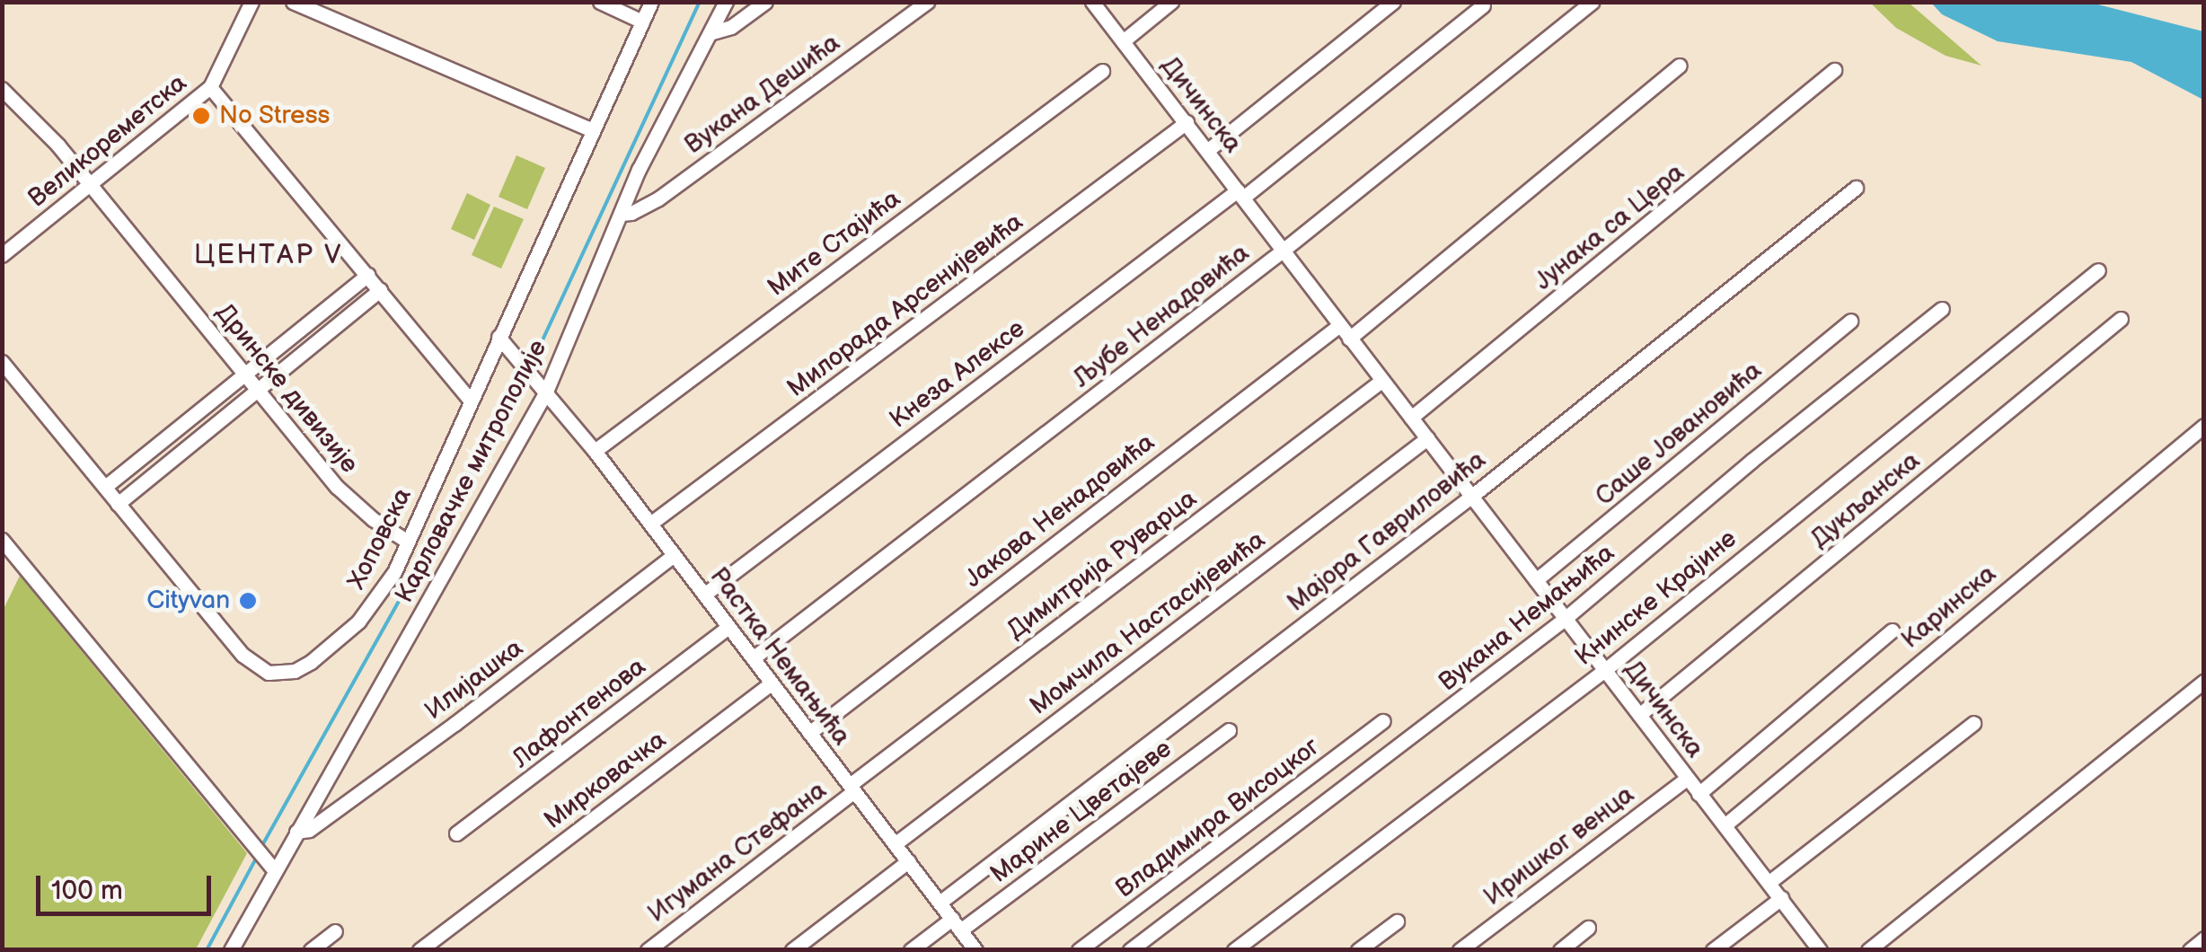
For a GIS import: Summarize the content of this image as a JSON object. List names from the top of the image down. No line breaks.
{"streets":{"street":["Вукана Дешића","Дичинска","Великореметска","Јунака са Цера","Мите Стајића","Милорада Арсенијевића","Љубе Ненадовића","Кнеза Алексе","Дринске дивизије","Саше Јовановића","Карловачке митрополије","Дукљанска","Јакова Ненадовића","Мајора Гавриловића","Хоповска","Димитрија Руварца","Книнске Крајине","Каринска","Вукана Немањића","Момчила Настасијевића","Растка Немањића","Илијашка","Лафонтенова","Мирковачка","Марине Цветајеве","Владимира Висоцког","Иришког венца","Игумана Стефана"]},"crossings":[["Вукана Дешића","Карловачке митрополије"],["Дичинска","Јунака са Цера"],["Дичинска","Милорада Арсенијевића"],["Дичинска","Љубе Ненадовића"],["Дичинска","Кнеза Алексе"],["Дичинска","Саше Јовановића"],["Дичинска","Дукљанска"],["Дичинска","Јакова Ненадовића"],["Дичинска","Мајора Гавриловића"],["Дичинска","Димитрија Руварца"],["Дичинска","Книнске Крајине"],["Дичинска","Каринска"],["Дичинска","Вукана Немањића"],["Дичинска","Момчила Настасијевића"],["Дичинска","Иришког венца"],["Великореметска","Дринске дивизије"],["Мите Стајића","Растка Немањића"],["Милорада Арсенијевића","Растка Немањића"],["Љубе Ненадовића","Растка Немањића"],["Кнеза Алексе","Растка Немањића"],["Дринске дивизије","Хоповска"],["Карловачке митрополије","Растка Немањића"],["Карловачке митрополије","Илијашка"],["Јакова Ненадовића","Растка Немањића"],["Мајора Гавриловића","Растка Немањића"],["Хоповска","Растка Немањића"],["Димитрија Руварца","Растка Немањића"],["Димитрија Руварца","Игумана Стефана"],["Момчила Настасијевића","Растка Немањића"],["Растка Немањића","Илијашка"],["Растка Немањића","Лафонтенова"],["Растка Немањића","Мирковачка"],["Растка Немањића","Марине Цветајеве"],["Растка Немањића","Игумана Стефана"]],"districts":["ЦЕНТАР V"],"places":["No Stress","Cityvan"],"scale_bar":"100 m"}
